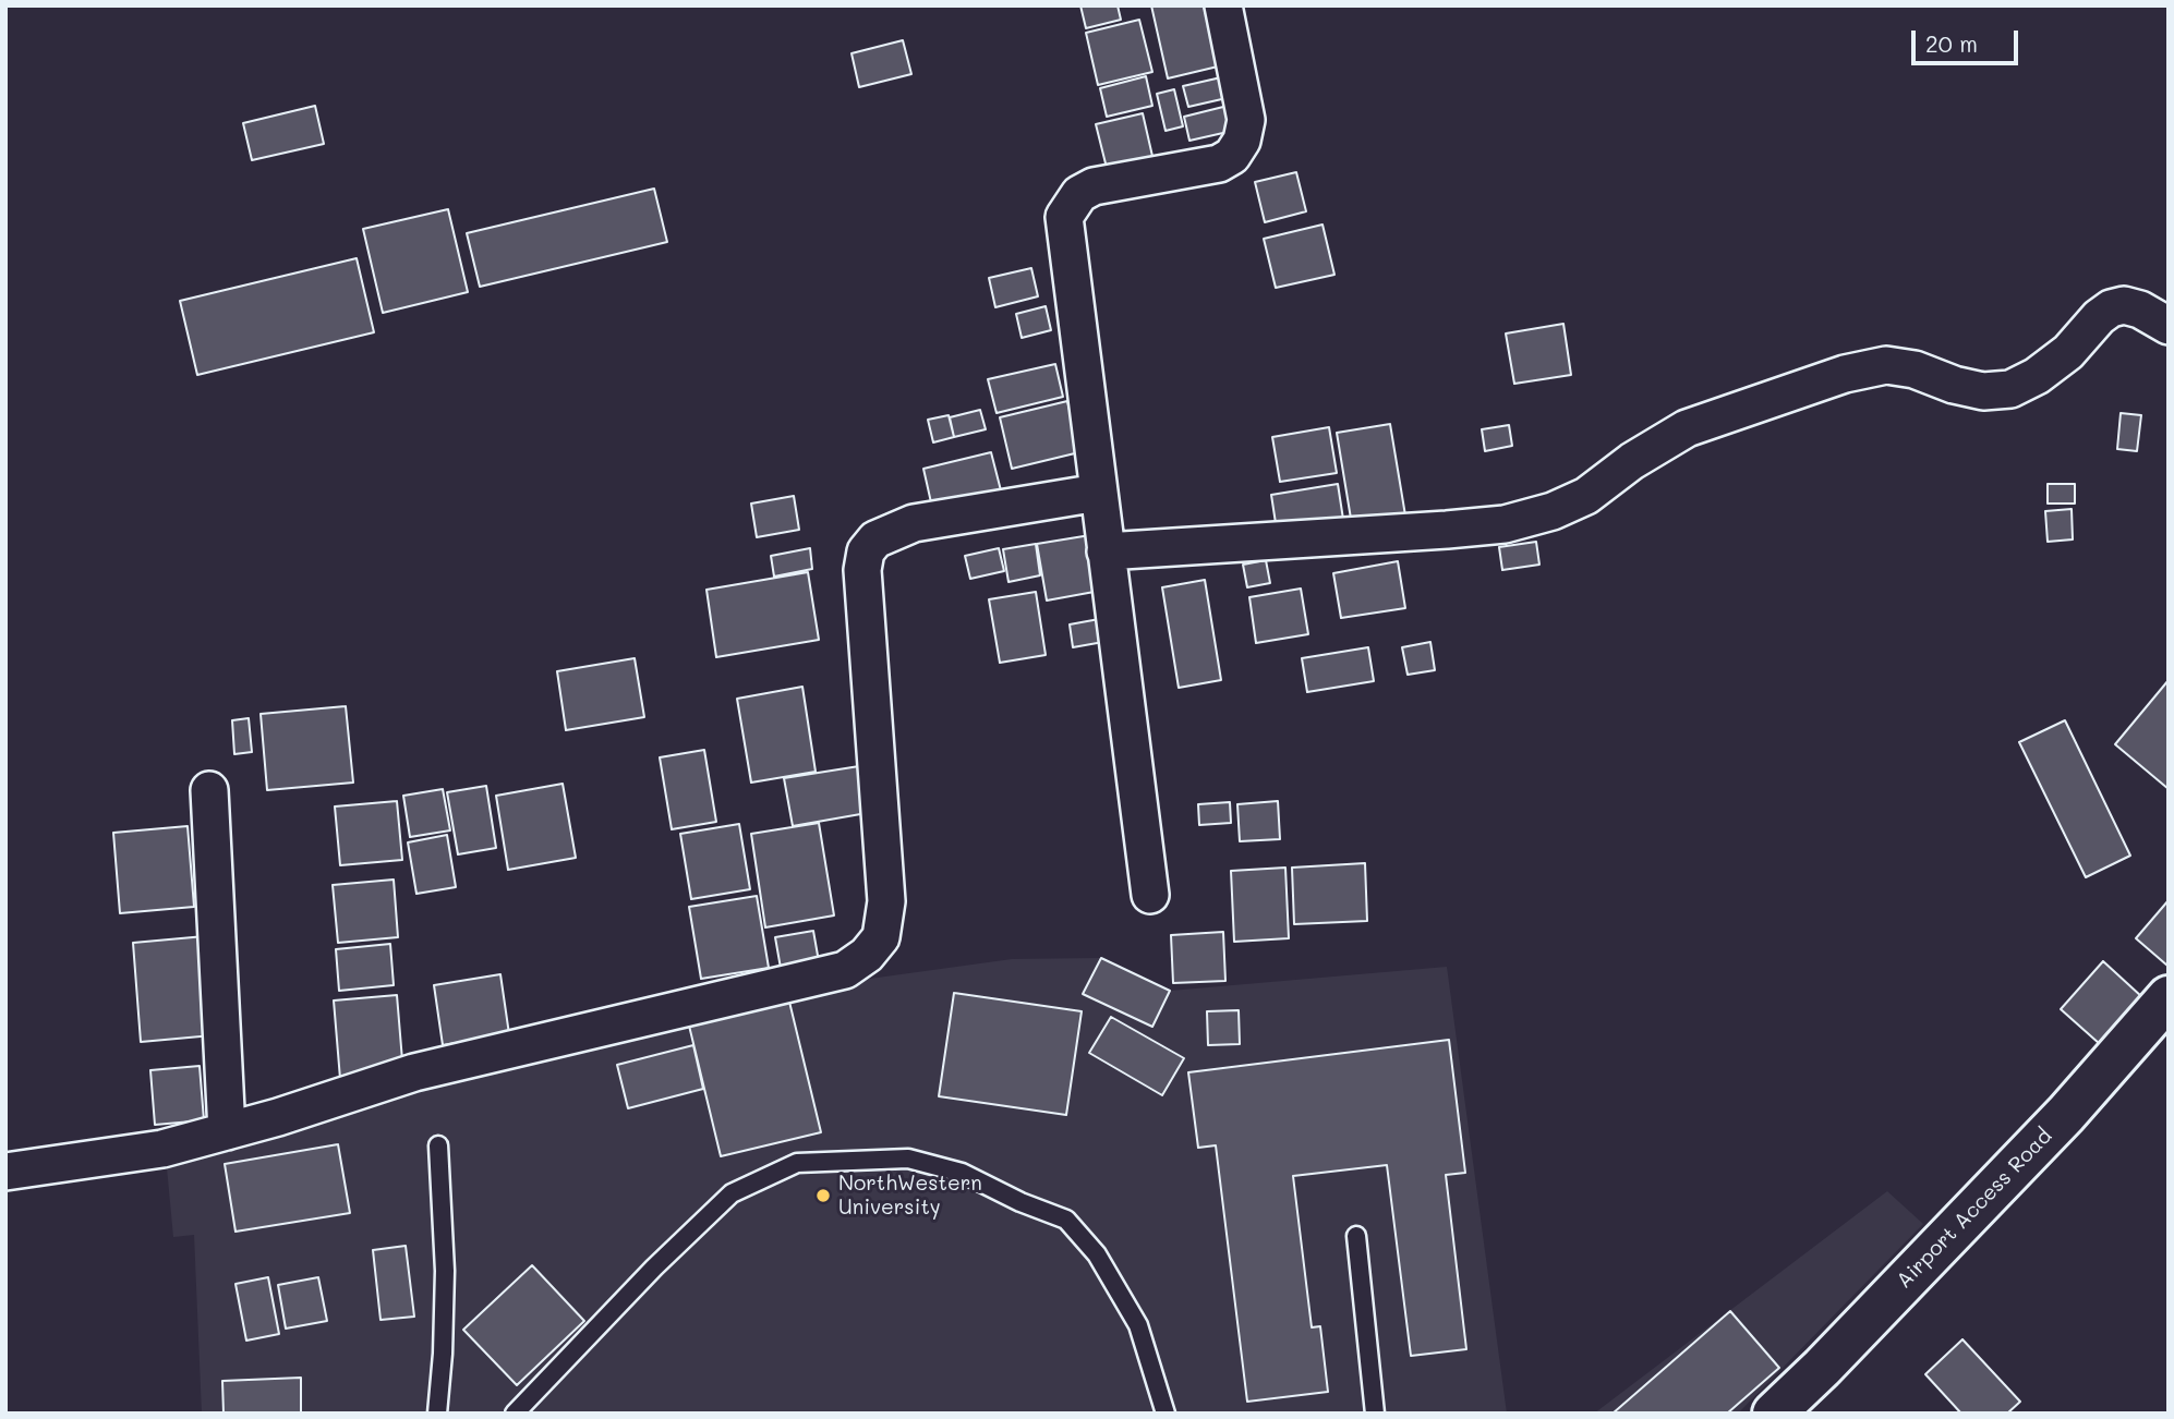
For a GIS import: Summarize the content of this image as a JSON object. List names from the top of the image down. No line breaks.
{"streets":{"main road":["Airport Access Road"]},"places":["NorthWestern University"],"scale_bar":"20 m"}
